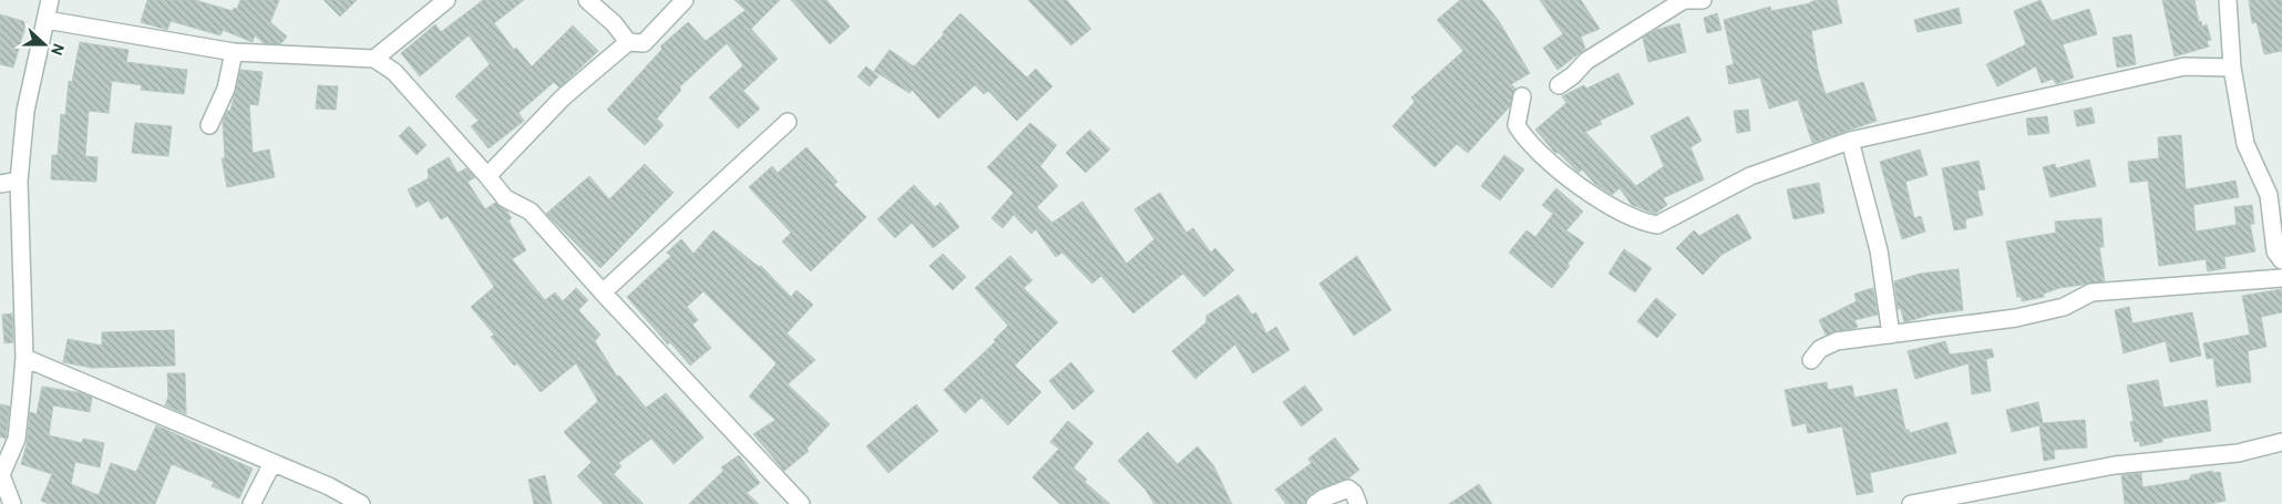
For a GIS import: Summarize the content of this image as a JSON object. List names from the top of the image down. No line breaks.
{"north":"right"}
